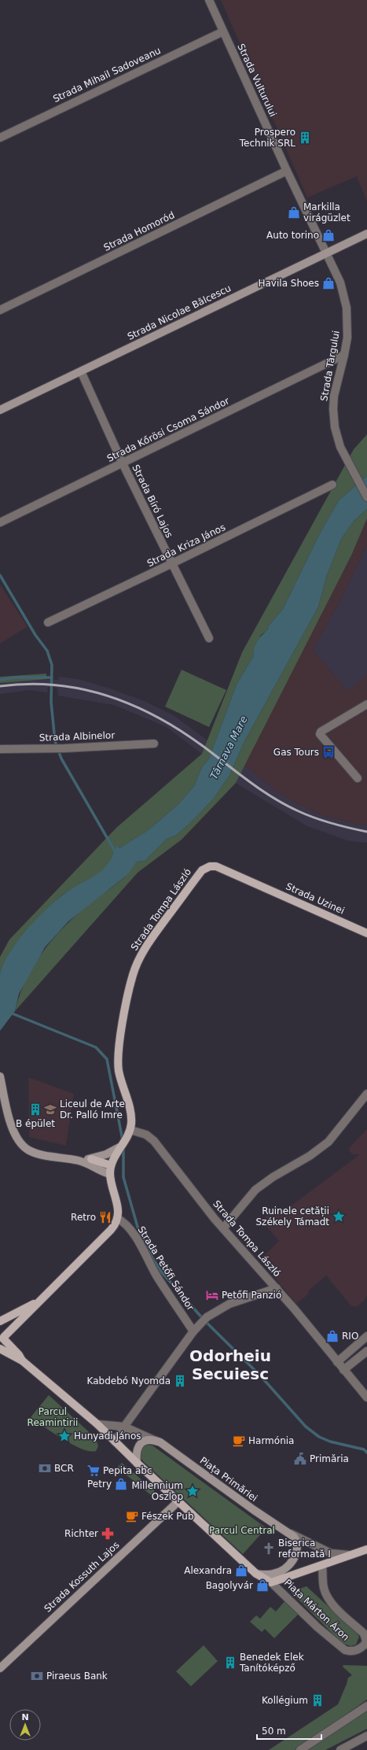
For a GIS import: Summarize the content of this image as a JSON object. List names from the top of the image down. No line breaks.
{"streets":{"main road":["Strada Nicolae Bălcescu","Strada Uzinei","Strada Tompa László","Piața Primăriei","Strada Kossuth Lajos"],"street":["Strada Mihail Sadoveanu","Strada Vulturului","Strada Homoród","Strada Târgului","Strada Kőrösi Csoma Sándor","Strada Bíró Lajos","Strada Kriza János","Strada Albinelor","Strada Petőfi Sándor","Piața Márton Áron"]},"crossings":[["Strada Mihail Sadoveanu","Strada Vulturului"],["Strada Vulturului","Strada Homoród"],["Strada Vulturului","Strada Nicolae Bălcescu"],["Strada Vulturului","Strada Târgului"],["Strada Nicolae Bălcescu","Strada Târgului"],["Strada Nicolae Bălcescu","Strada Bíró Lajos"],["Strada Târgului","Strada Kőrösi Csoma Sándor"],["Strada Kőrösi Csoma Sándor","Strada Bíró Lajos"],["Strada Bíró Lajos","Strada Kriza János"],["Strada Uzinei","Strada Tompa László"],["Piața Primăriei","Piața Márton Áron"]],"districts":["Odorheiu Secuiesc"],"water":["Târnava Mare"],"parks":["Parcul Reamintirii","Parcul Central"],"places":{"building":["Prospero Technik SRL","B épület","Kabdebó Nyomda","Benedek Elek Tanítóképző","Kollégium"],"shop":["Markilla virágüzlet","Auto torino","Havila Shoes","RIO","Petry","Alexandra","Bagolyvár"],"bus stop":["Gas Tours"],"school or university":["Liceul de Arte Dr. Palló Imre"],"place":["Ruinele cetății Székely Támadt","Hunyadi János","Millennium Oszlop"],"restaurant":["Retro"],"hotel":["Petőfi Panzió"],"cafe":["Harmónia","Fészek Pub"],"public building":["Primăria"],"bank":["BCR","Piraeus Bank"],"supermarket":["Pepita abc"],"pharmacy":["Richter"],"church":["Biserica reformată I"]},"scale_bar":"50 m","north":"top"}
